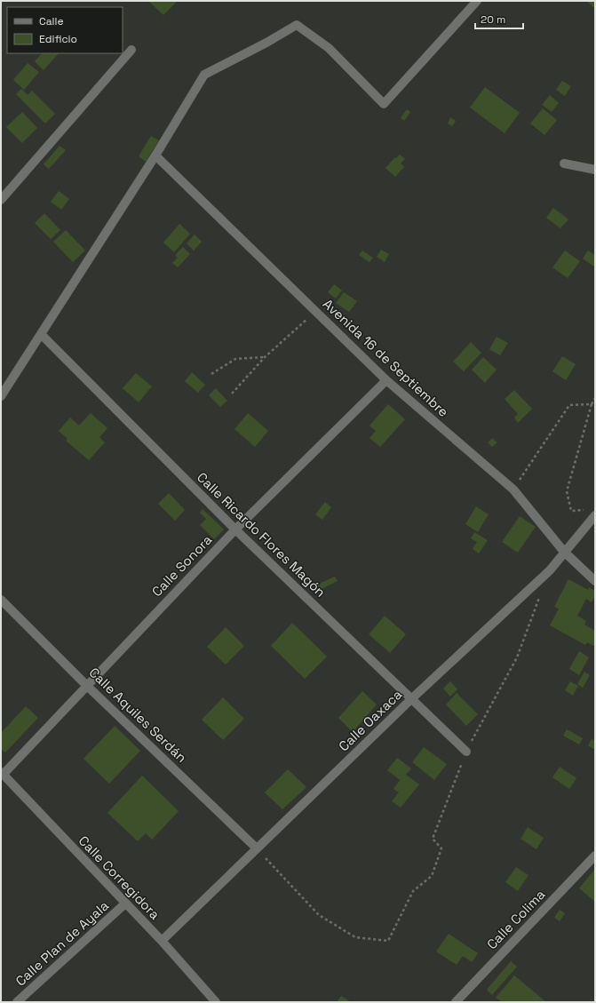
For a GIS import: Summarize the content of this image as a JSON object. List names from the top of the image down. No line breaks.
{"streets":{"street":["Avenida 16 de Septiembre","Calle Ricardo Flores Magón","Calle Sonora","Calle Aquiles Serdán","Calle Oaxaca","Calle Corregidora","Calle Colima","Calle Plan de Ayala"]},"crossings":[["Avenida 16 de Septiembre","Calle Sonora"],["Avenida 16 de Septiembre","Calle Oaxaca"],["Calle Ricardo Flores Magón","Calle Sonora"],["Calle Ricardo Flores Magón","Calle Oaxaca"],["Calle Sonora","Calle Aquiles Serdán"],["Calle Sonora","Calle Corregidora"],["Calle Aquiles Serdán","Calle Oaxaca"],["Calle Oaxaca","Calle Corregidora"],["Calle Corregidora","Calle Plan de Ayala"]],"legend":["Calle","Edificio"],"scale_bar":"20 m"}
